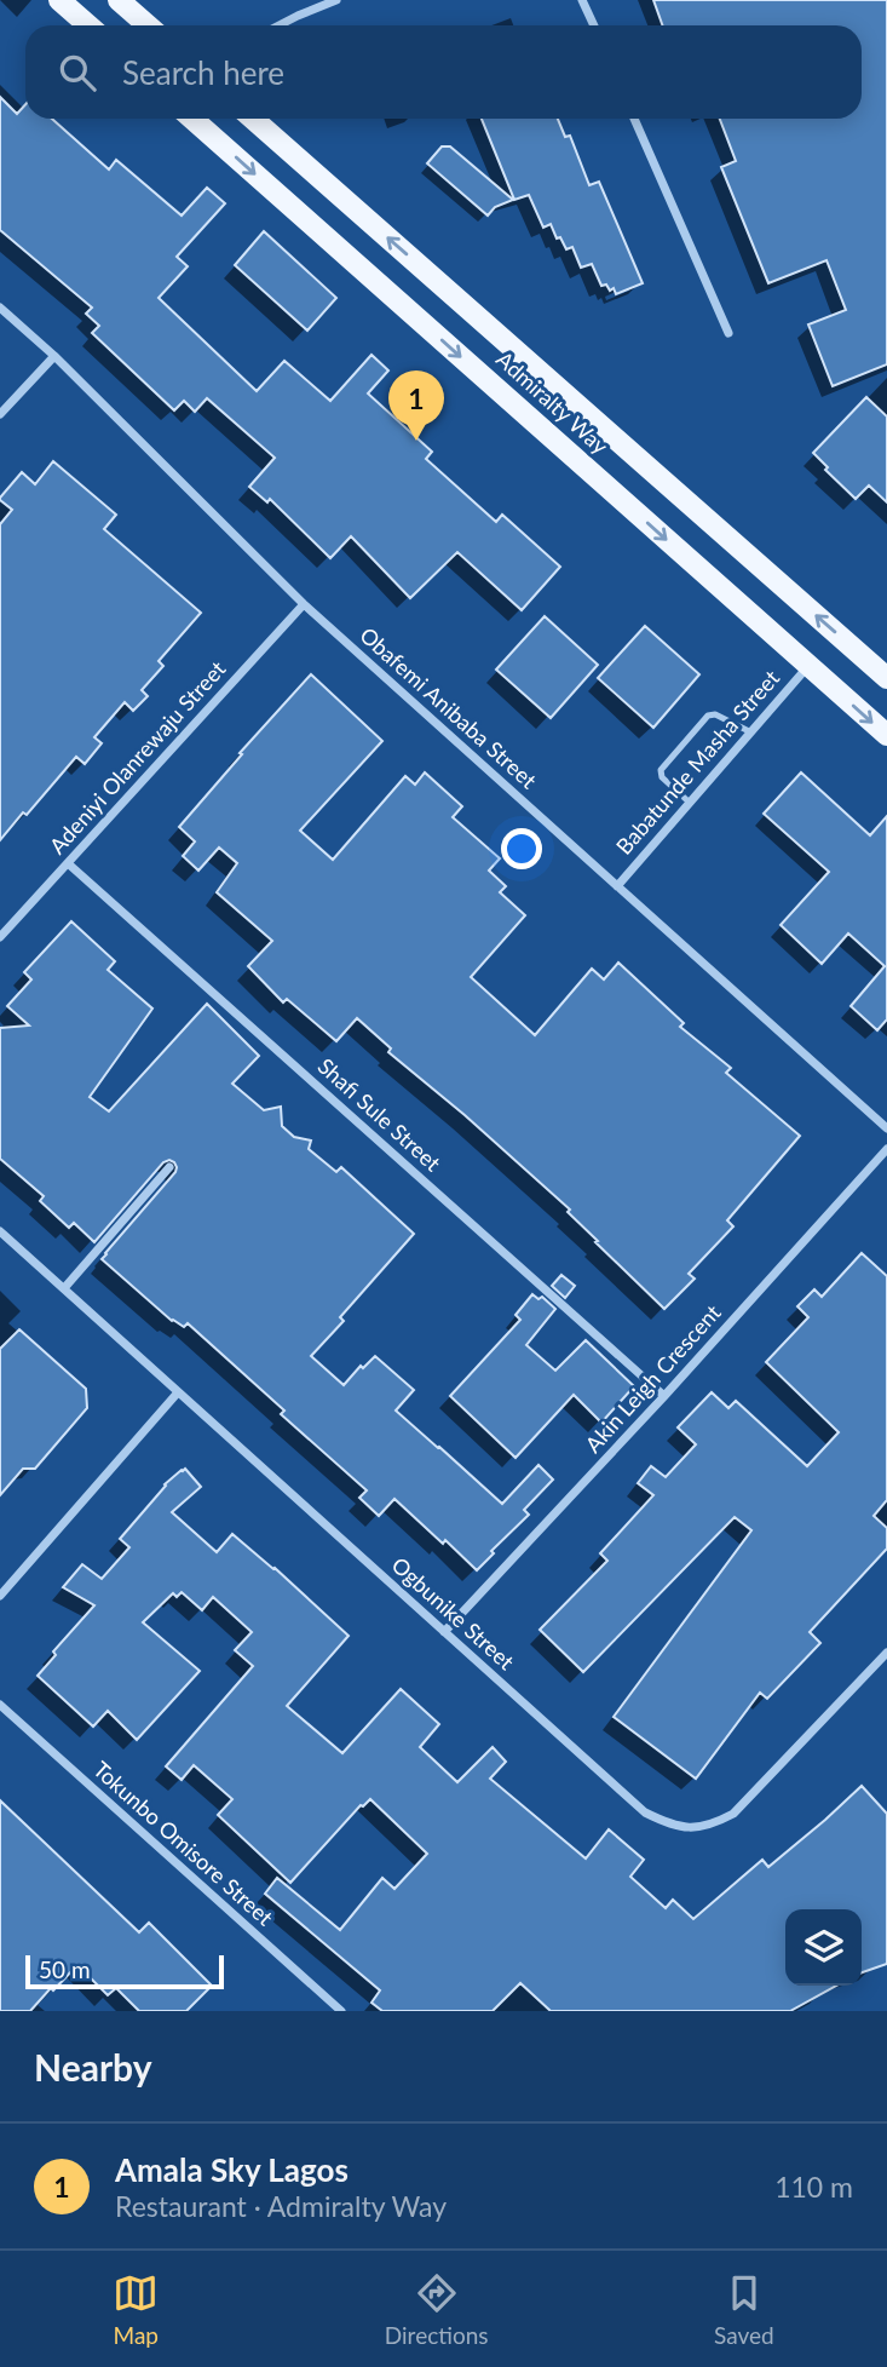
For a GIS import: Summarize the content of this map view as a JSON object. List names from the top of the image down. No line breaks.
{"streets":{"main road":["Admiralty Way"],"street":["Obafemi Anibaba Street","Adeniyi Olanrewaju Street","Babatunde Masha Street","Shafi Sule Street","Akin Leigh Crescent","Ogbunike Street","Tokunbo Omisore Street"]},"crossings":[["Admiralty Way","Babatunde Masha Street"],["Obafemi Anibaba Street","Adeniyi Olanrewaju Street"],["Obafemi Anibaba Street","Babatunde Masha Street"],["Adeniyi Olanrewaju Street","Shafi Sule Street"],["Shafi Sule Street","Akin Leigh Crescent"],["Akin Leigh Crescent","Ogbunike Street"]],"scale_bar":"50 m","page":{"search":"Search here","pins":"1","scale":"50 m","heading":"Nearby","list":[{"mark":"1","name":"Amala Sky Lagos","note":"Restaurant · Admiralty Way","value":"110 m"}],"nav":["Map","Directions","Saved"]}}
